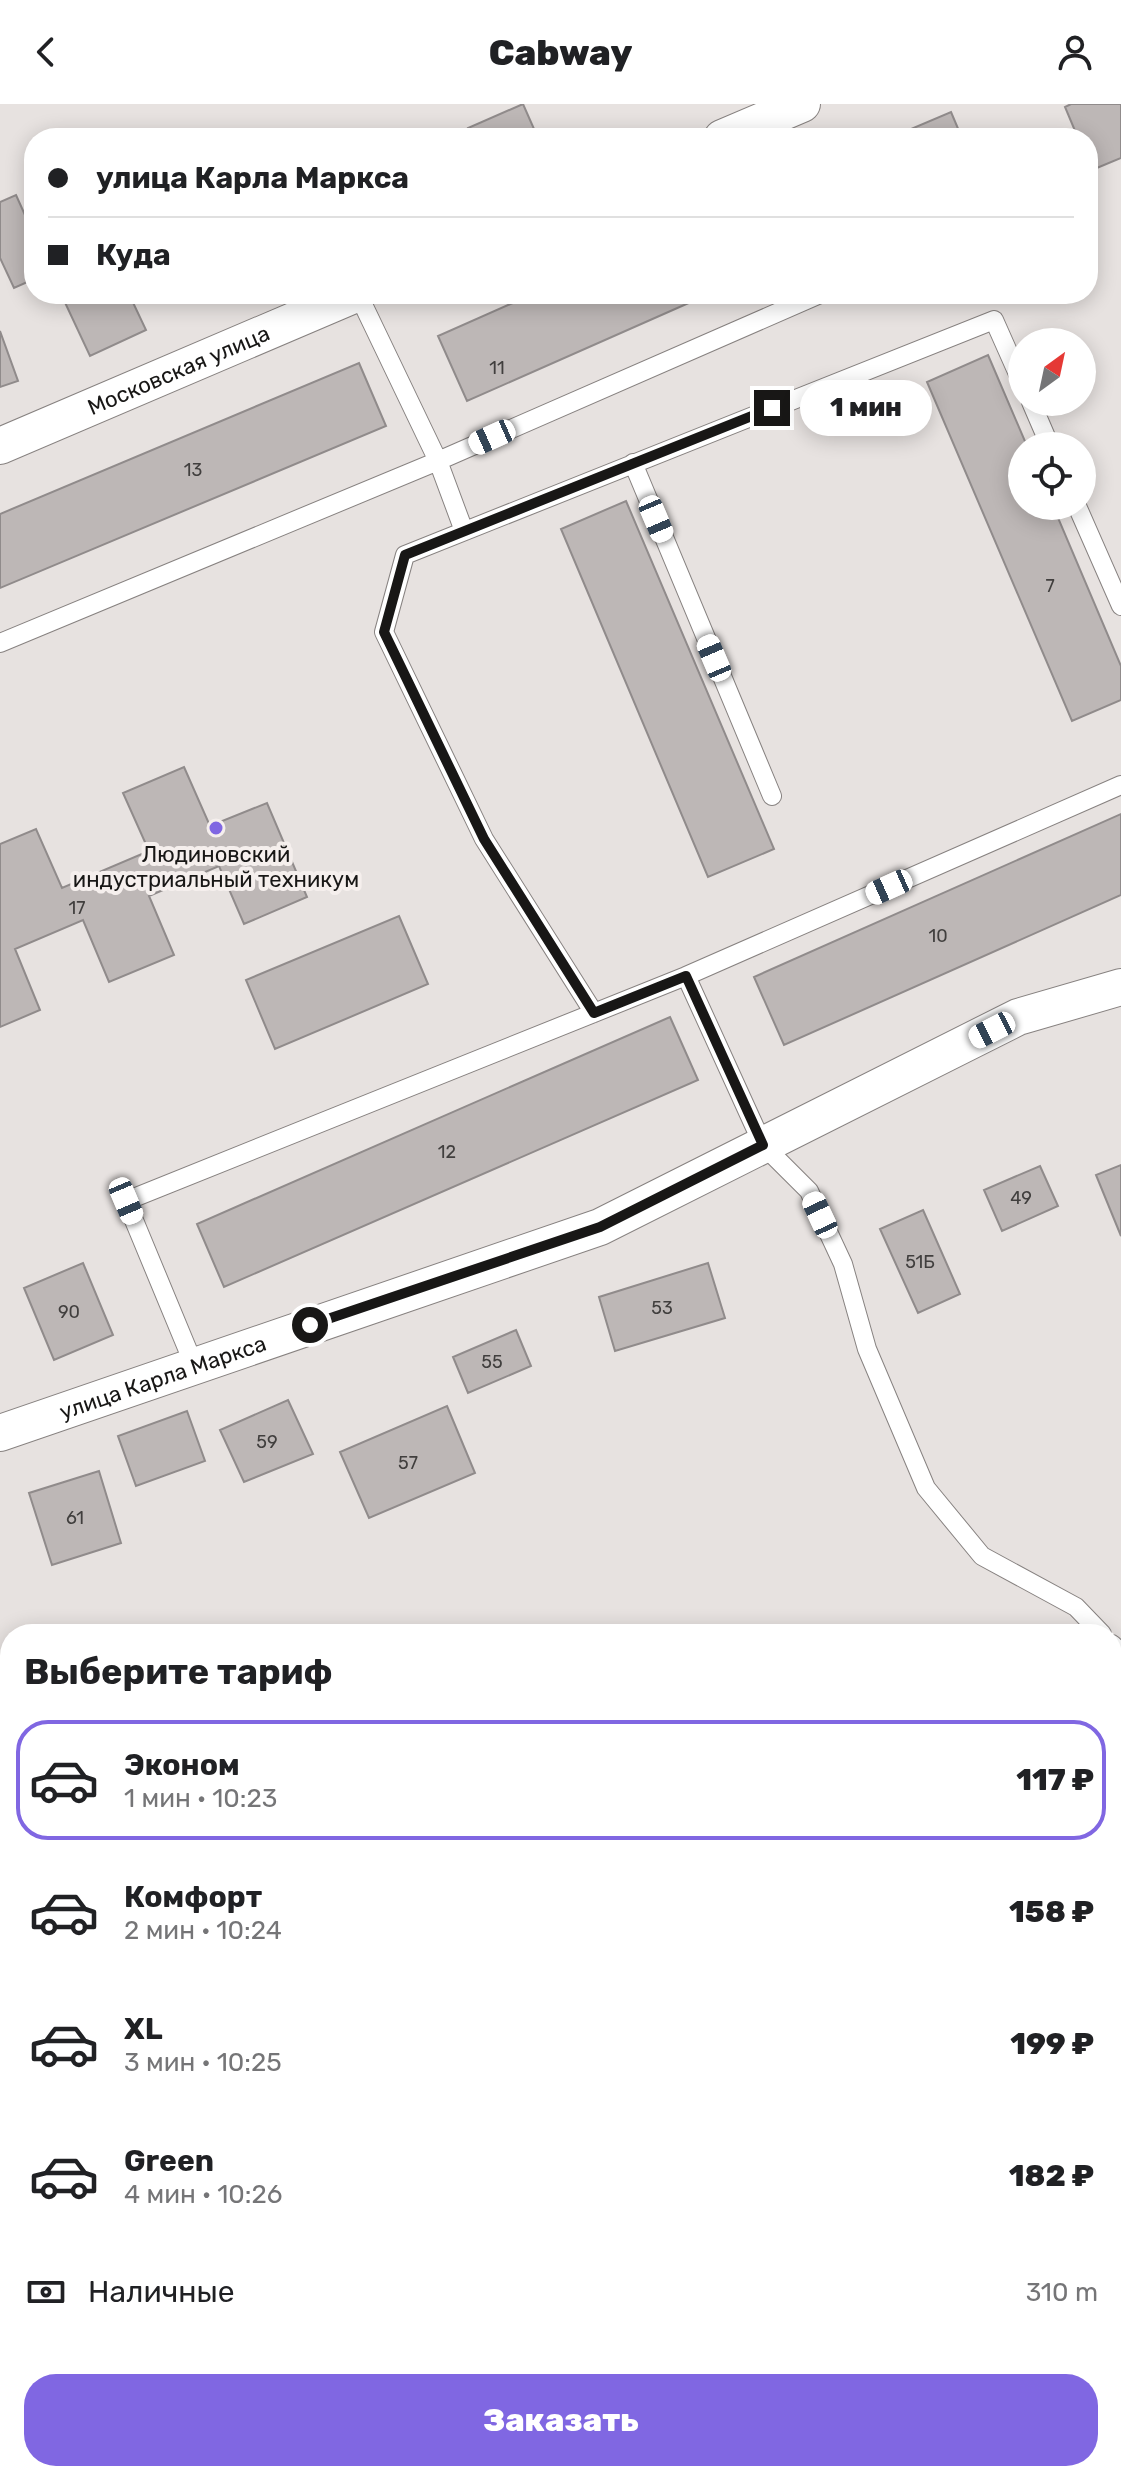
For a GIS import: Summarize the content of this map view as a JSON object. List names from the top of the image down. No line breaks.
{"streets":{"street":["Московская улица","улица Карла Маркса"]},"places":["Людиновский индустриальный техникум"],"house_numbers":["11","13","7","17","10","12","49","51Б","53","90","55","59","57","61"],"north":"top right","page":{"header":"Cabway","banner":["улица Карла Маркса","Куда"],"bubble":"1 мин","heading":"Выберите тариф","list":[{"name":"Эконом","note":"1 мин · 10:23","value":"117 ₽"},{"name":"Комфорт","note":"2 мин · 10:24","value":"158 ₽"},{"name":"XL","note":"3 мин · 10:25","value":"199 ₽"},{"name":"Green","note":"4 мин · 10:26","value":"182 ₽"}],"pay":["Наличные","310 m"],"buttons":"Заказать"}}
